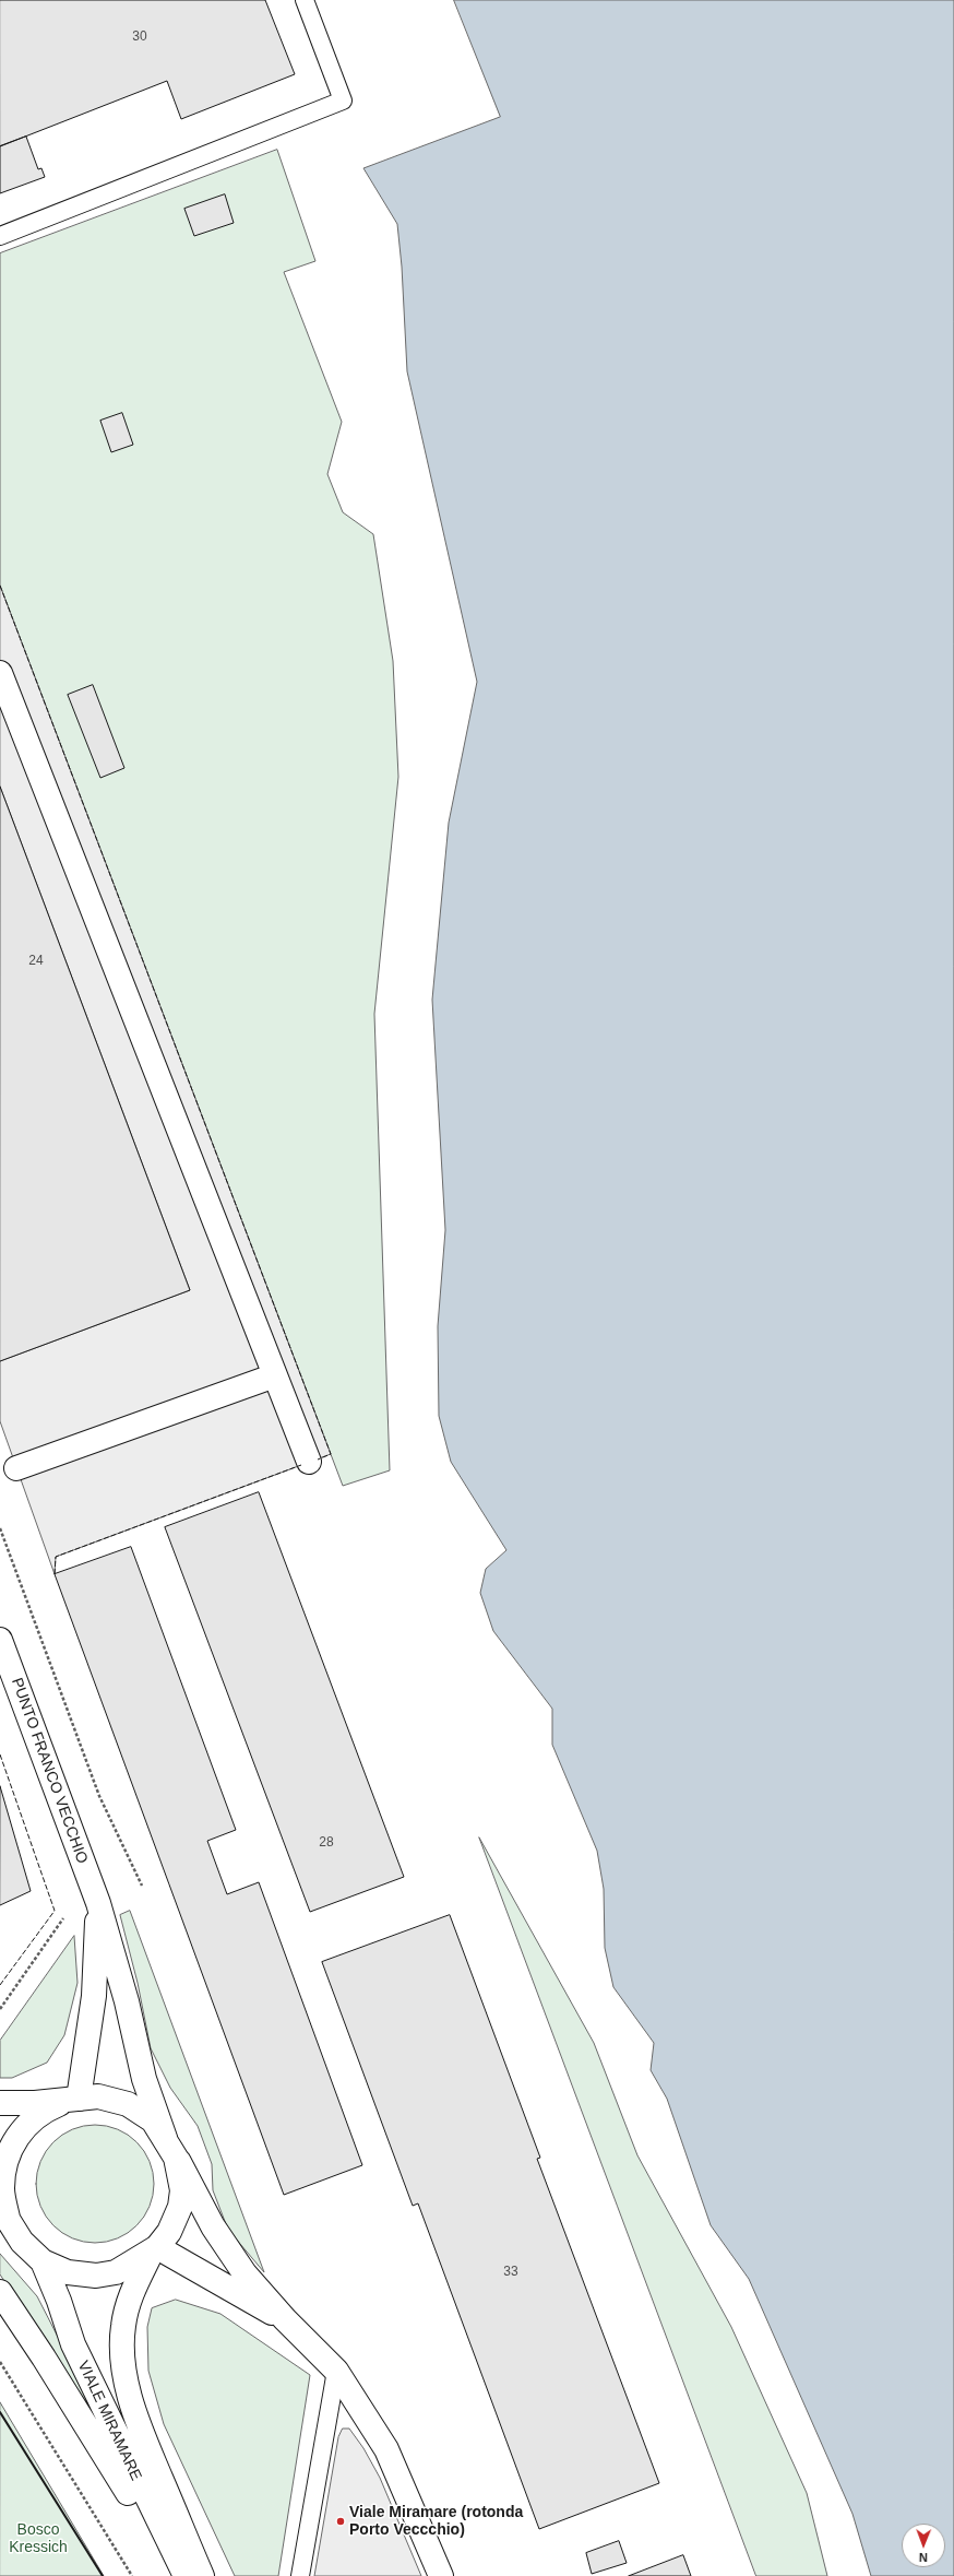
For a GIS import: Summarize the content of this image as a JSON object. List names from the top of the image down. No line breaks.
{"streets":{"street":["PUNTO FRANCO VECCHIO","VIALE MIRAMARE"]},"crossings":[["PUNTO FRANCO VECCHIO","VIALE MIRAMARE"]],"parks":["Bosco Kressich"],"places":["Viale Miramare (rotonda Porto Veccchio)"],"house_numbers":["30","24","28","33"],"north":"bottom"}
